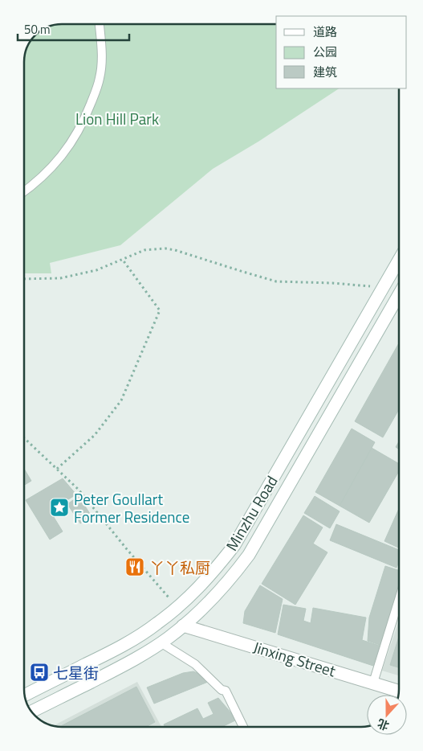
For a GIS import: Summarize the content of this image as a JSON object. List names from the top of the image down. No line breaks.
{"streets":{"main road":["Minzhu Road","Jinxing Street"]},"crossings":[["Minzhu Road","Jinxing Street"]],"parks":["Lion Hill Park"],"places":{"place":["Peter Goullart Former Residence"],"restaurant":["丫丫私厨"],"bus stop":["七星街"]},"legend":["道路","公园","建筑"],"scale_bar":"50 m","north":"bottom"}
